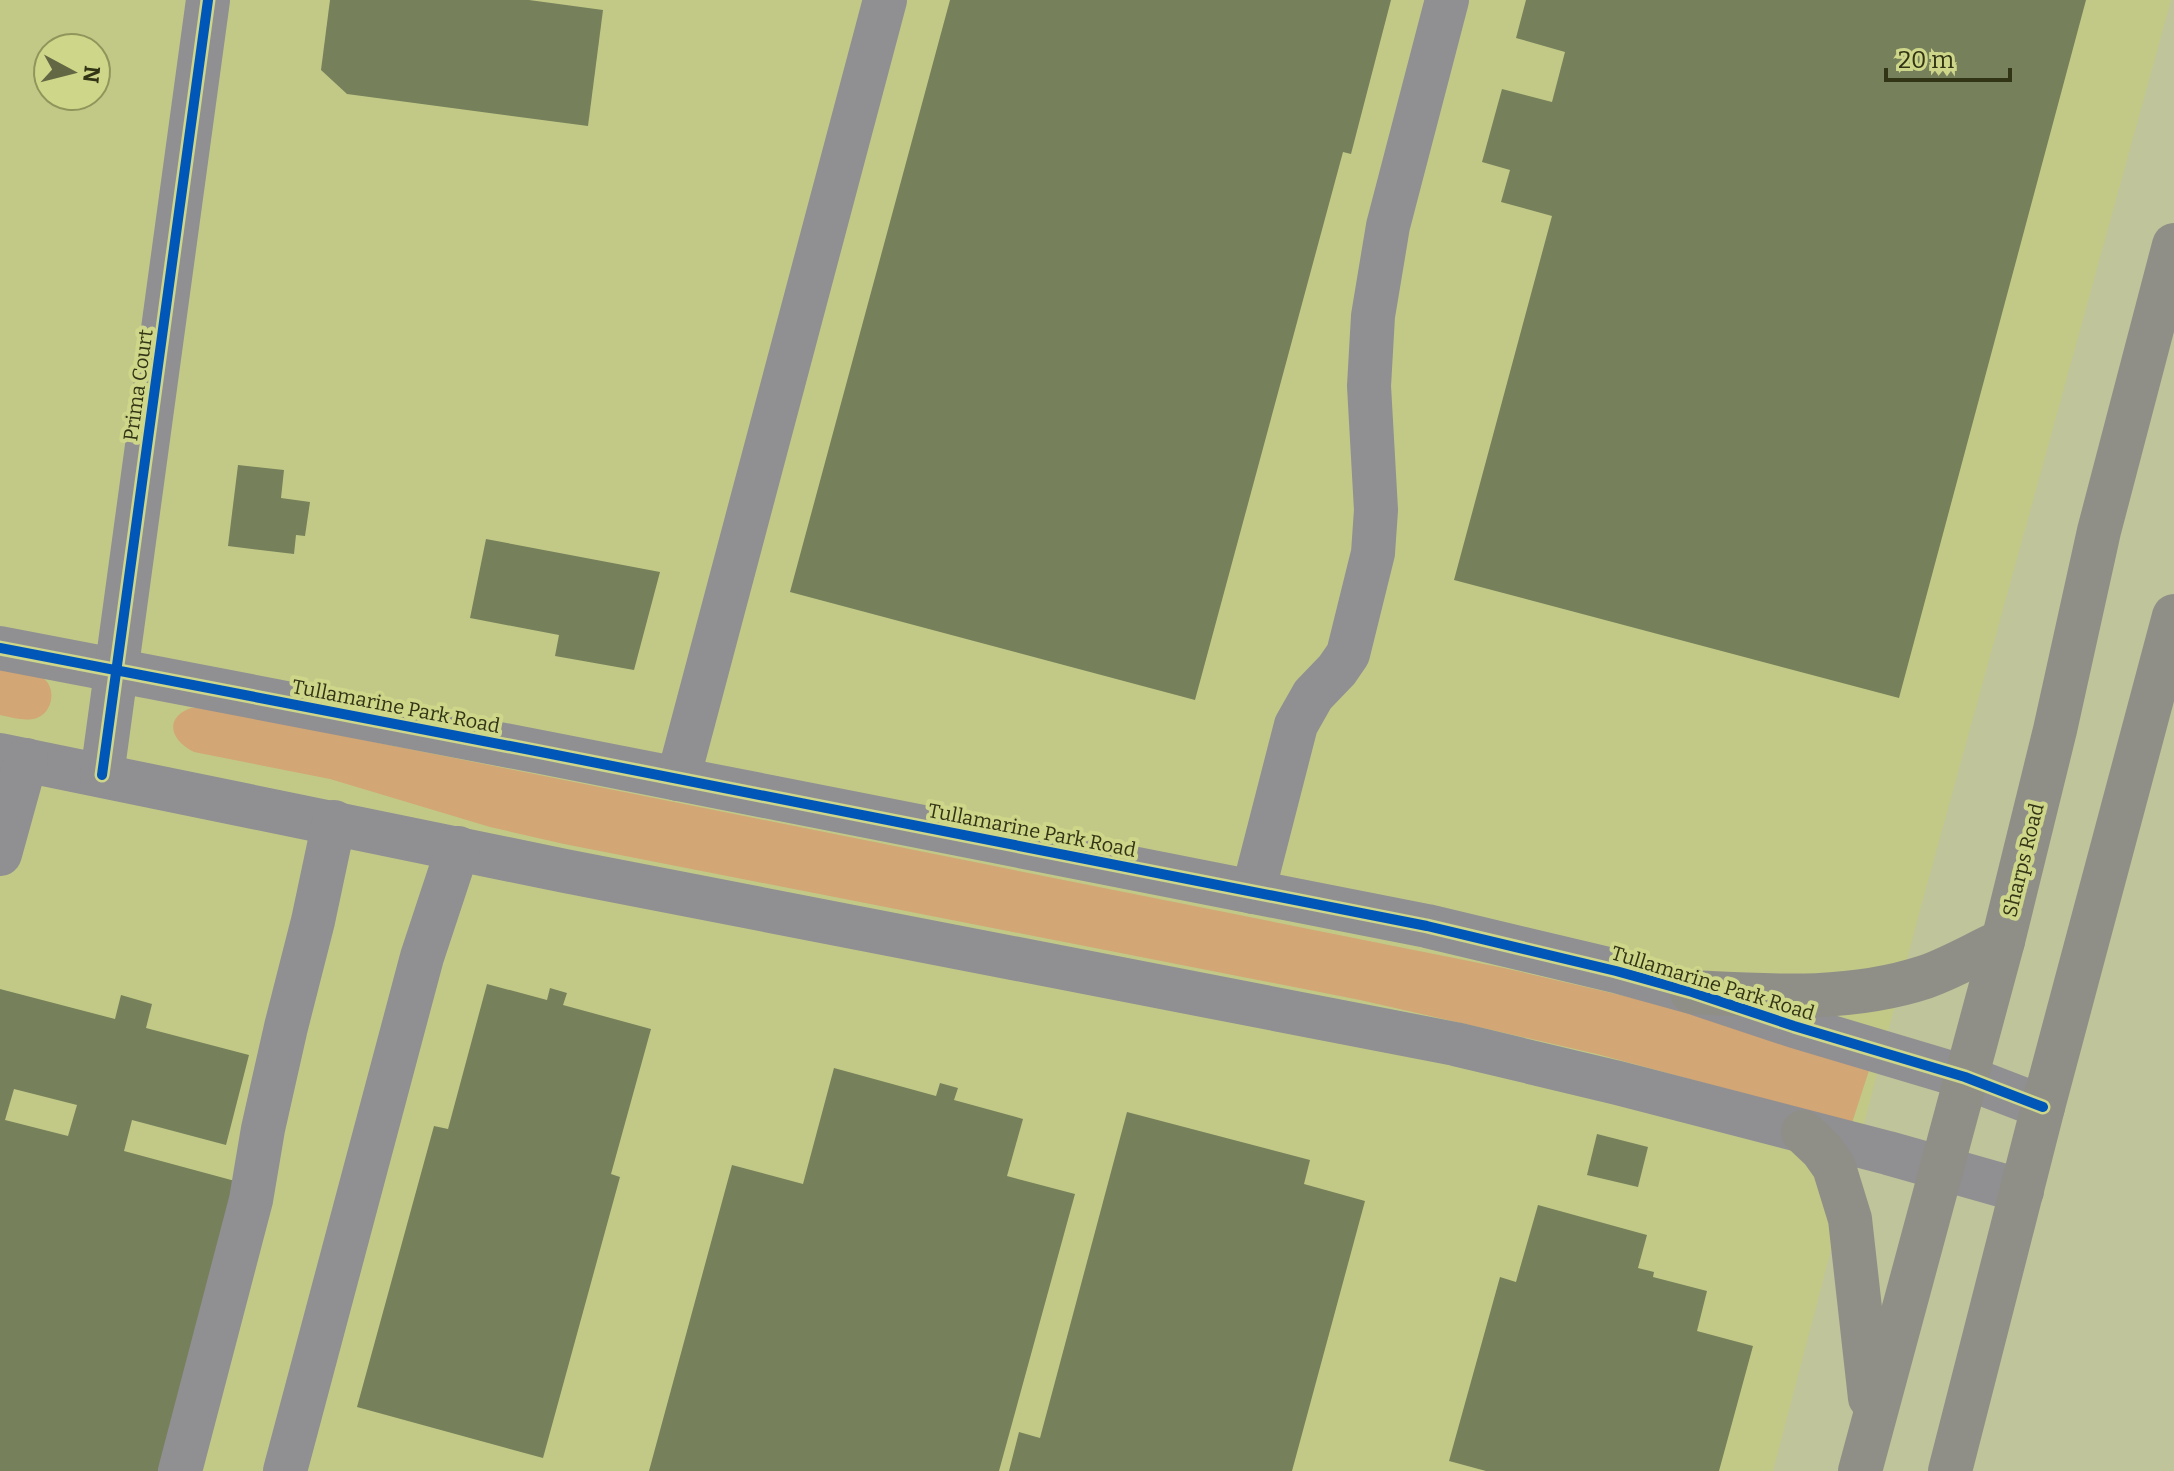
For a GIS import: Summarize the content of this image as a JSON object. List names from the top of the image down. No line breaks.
{"streets":{"main road":["Sharps Road"],"street":["Prima Court","Tullamarine Park Road"]},"crossings":[["Prima Court","Tullamarine Park Road"],["Tullamarine Park Road","Sharps Road"]],"scale_bar":"20 m","north":"right"}
